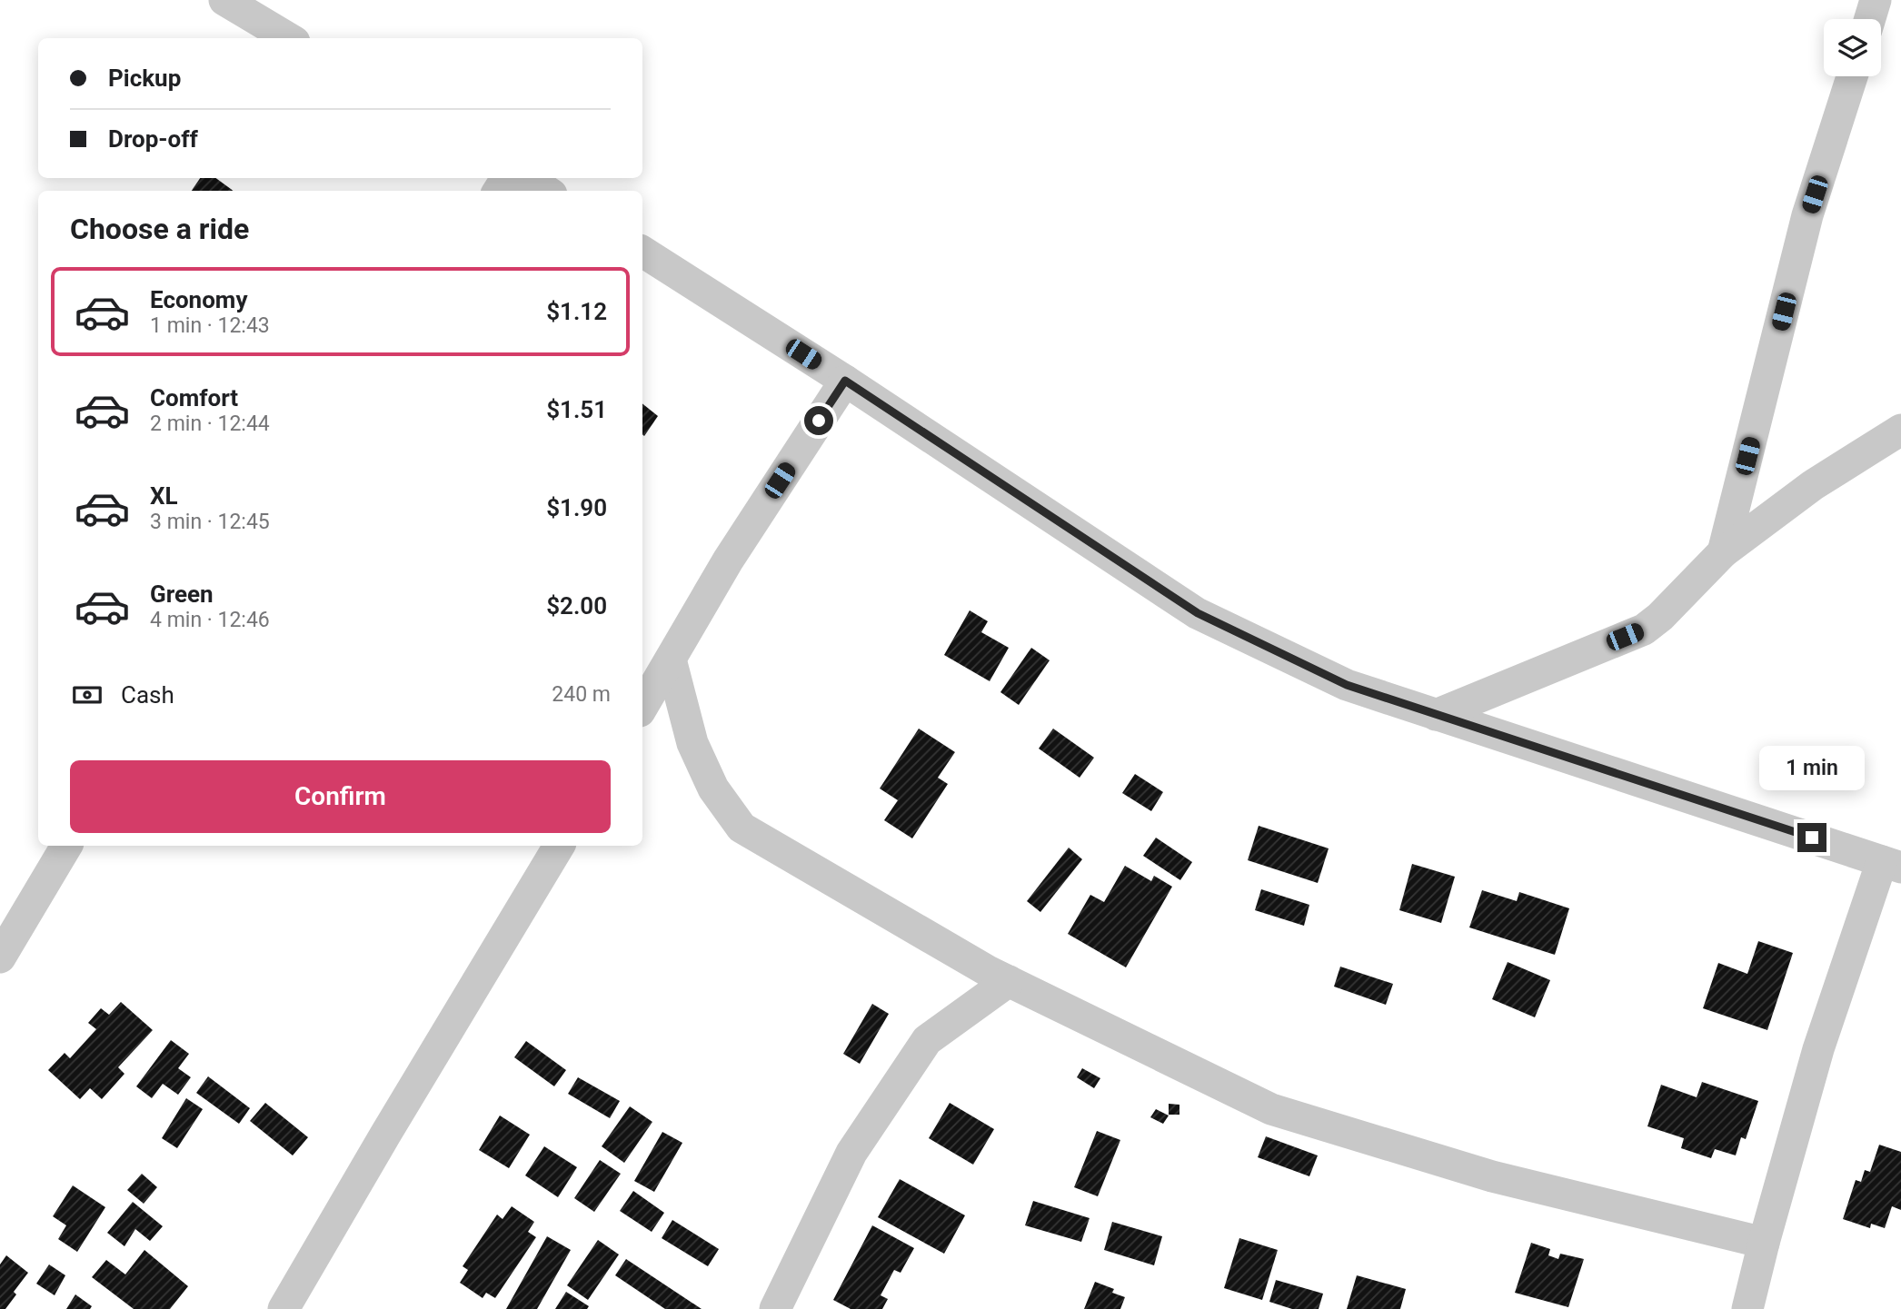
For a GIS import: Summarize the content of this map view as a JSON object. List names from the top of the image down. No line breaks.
{"page":{"banner":["Pickup","Drop-off"],"heading":"Choose a ride","list":[{"name":"Economy","note":"1 min · 12:43","value":"$1.12"},{"name":"Comfort","note":"2 min · 12:44","value":"$1.51"},{"name":"XL","note":"3 min · 12:45","value":"$1.90"},{"name":"Green","note":"4 min · 12:46","value":"$2.00"}],"pay":["Cash","240 m"],"bubble":"1 min","buttons":"Confirm"}}
